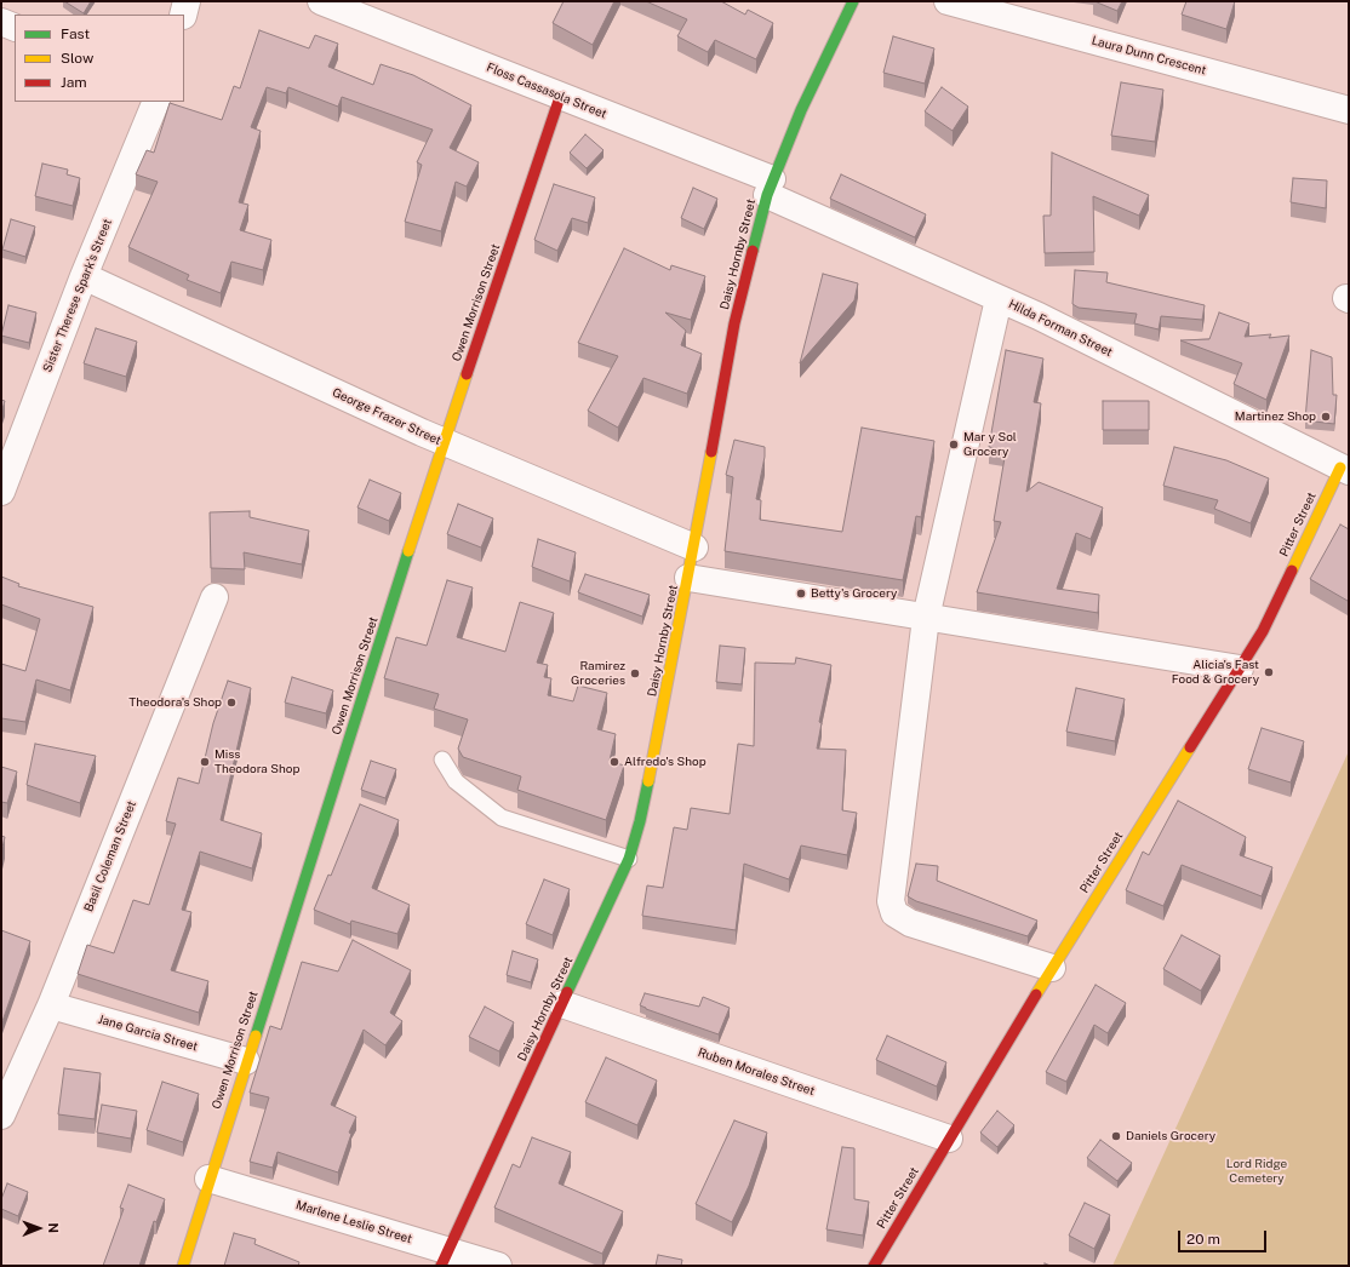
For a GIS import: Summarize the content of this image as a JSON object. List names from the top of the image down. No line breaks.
{"streets":{"street":["Laura Dunn Crescent","Floss Cassasola Street","Daisy Hornby Street","Sister Therese Spark's Street","Owen Morrison Street","Hilda Forman Street","George Frazer Street","Pitter Street","Basil Coleman Street","Jane Garcia Street","Ruben Morales Street","Marlene Leslie Street"]},"crossings":[["Floss Cassasola Street","Daisy Hornby Street"],["Floss Cassasola Street","Owen Morrison Street"],["Floss Cassasola Street","Hilda Forman Street"],["Daisy Hornby Street","Hilda Forman Street"],["Daisy Hornby Street","George Frazer Street"],["Daisy Hornby Street","Ruben Morales Street"],["Daisy Hornby Street","Marlene Leslie Street"],["Sister Therese Spark's Street","George Frazer Street"],["Owen Morrison Street","George Frazer Street"],["Owen Morrison Street","Jane Garcia Street"],["Owen Morrison Street","Marlene Leslie Street"],["Hilda Forman Street","Pitter Street"],["Pitter Street","Ruben Morales Street"],["Basil Coleman Street","Jane Garcia Street"]],"parks":["Lord Ridge Cemetery"],"places":["Martinez Shop","Mar y Sol Grocery","Betty's Grocery","Alicia's Fast Food & Grocery","Ramirez Groceries","Theodora's Shop","Miss Theodora Shop","Alfredo's Shop","Daniels Grocery"],"legend":["Fast","Slow","Jam"],"scale_bar":"20 m","north":"right"}
